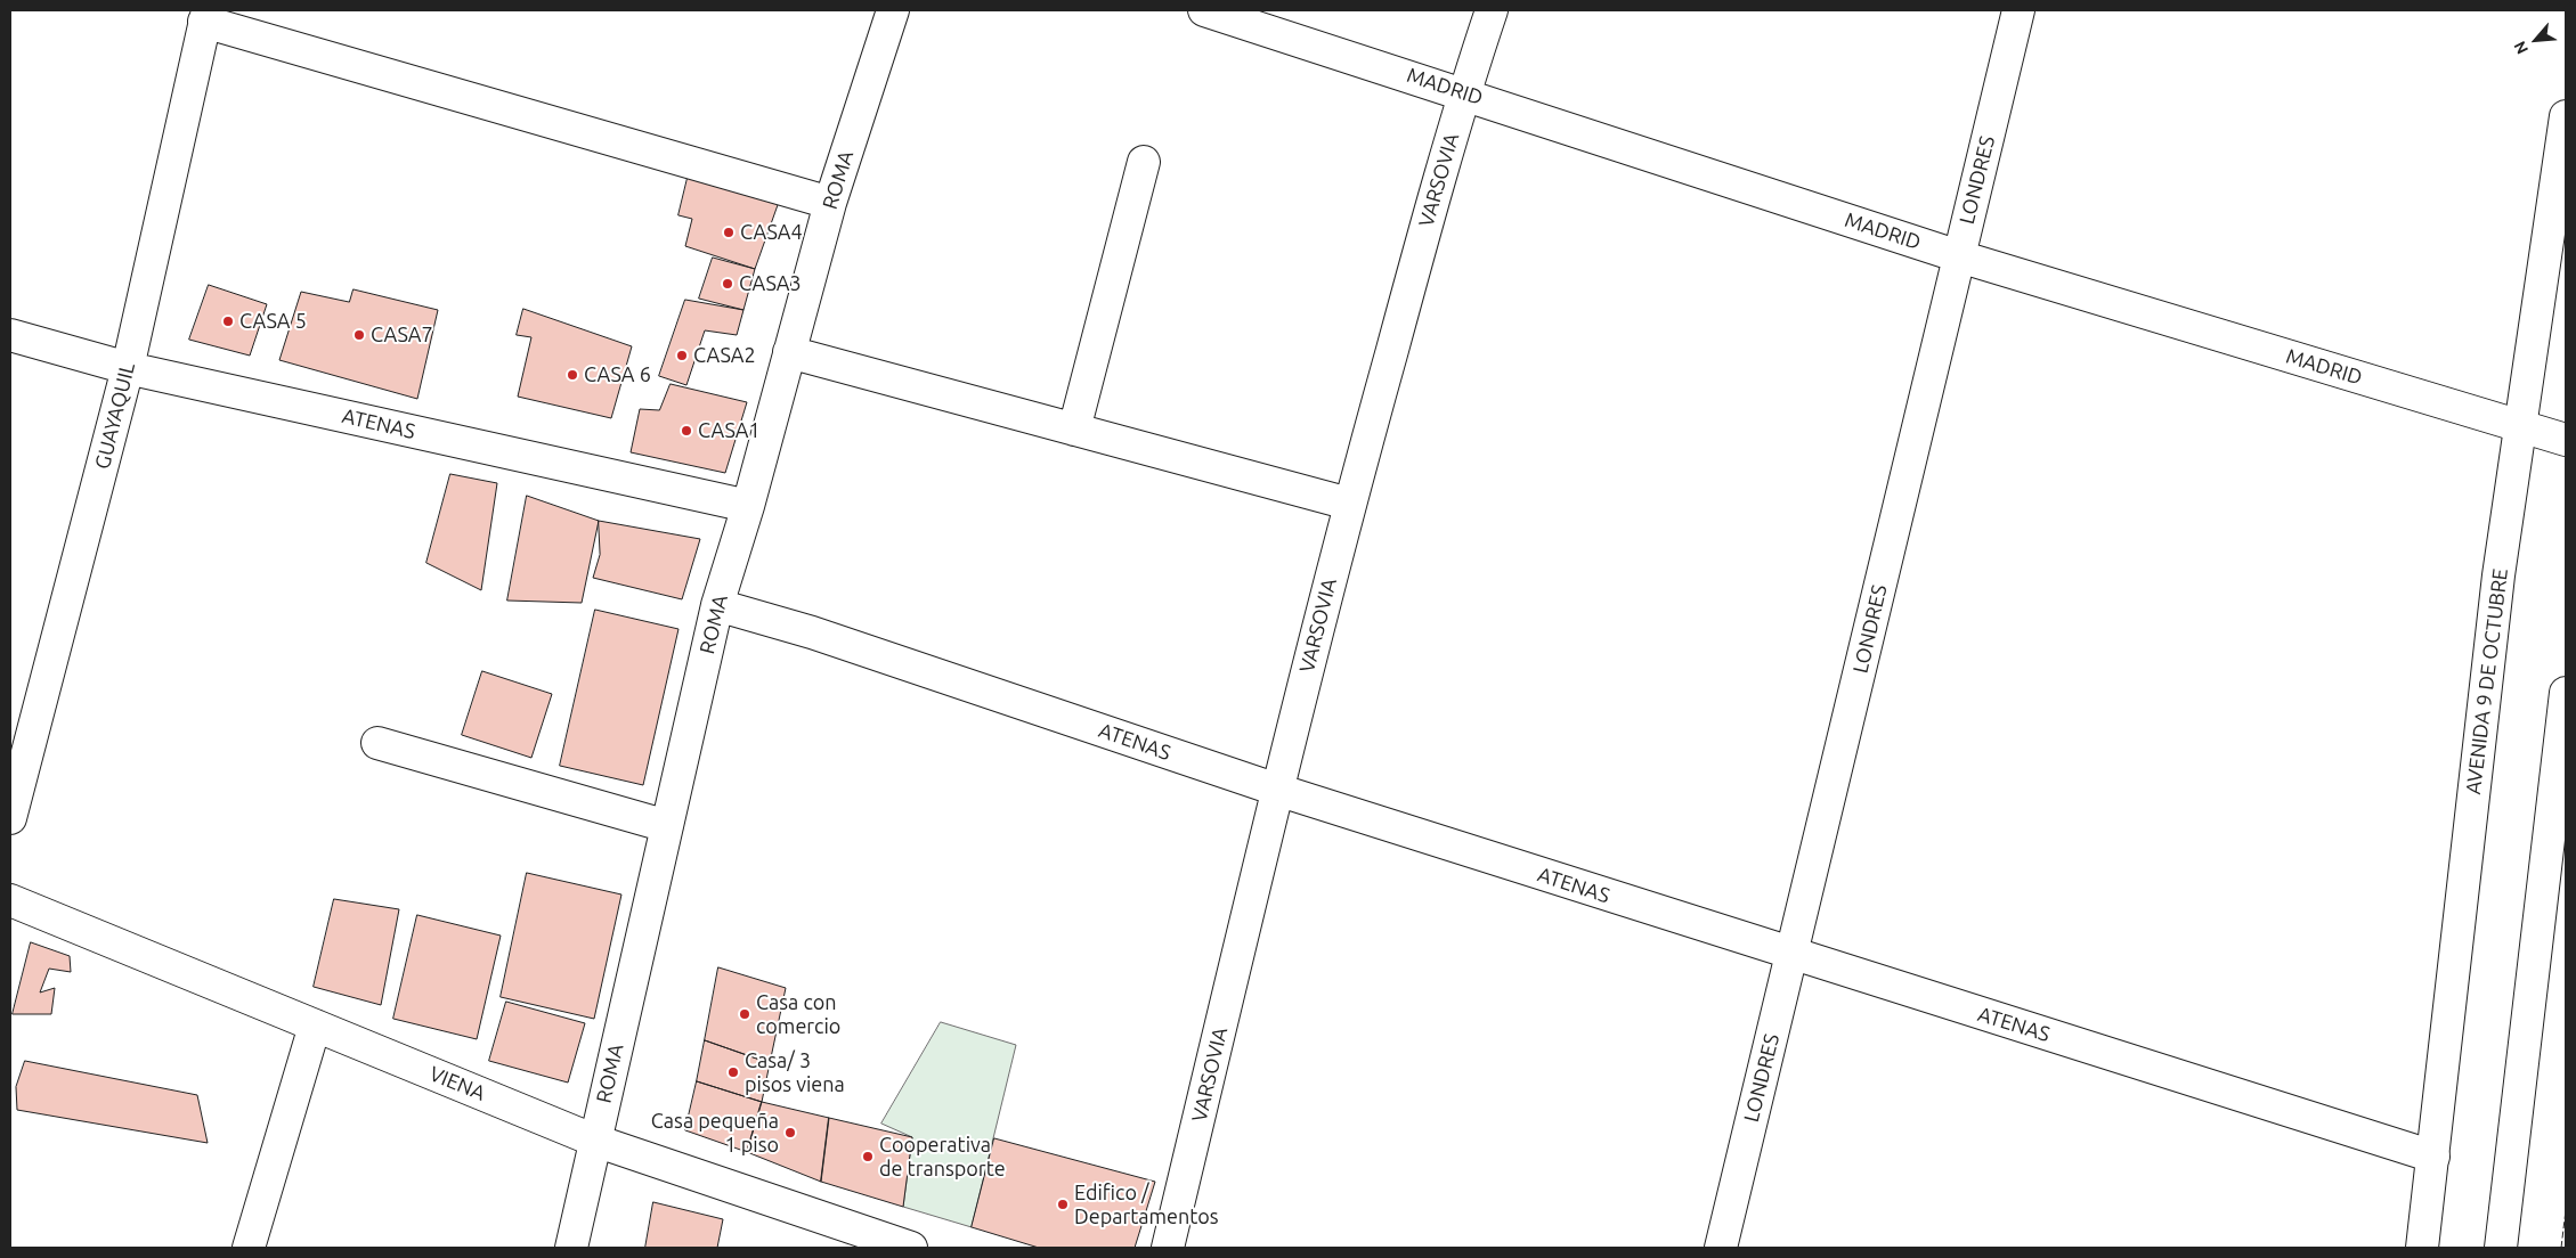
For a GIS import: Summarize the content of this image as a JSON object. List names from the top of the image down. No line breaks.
{"streets":{"street":["MADRID","ROMA","VARSOVIA","LONDRES","GUAYAQUIL","ATENAS","AVENIDA 9 DE OCTUBRE","VIENA"]},"crossings":[["MADRID","VARSOVIA"],["MADRID","LONDRES"],["MADRID","AVENIDA 9 DE OCTUBRE"],["ROMA","ATENAS"],["ROMA","VIENA"],["VARSOVIA","ATENAS"],["LONDRES","ATENAS"],["GUAYAQUIL","ATENAS"],["ATENAS","AVENIDA 9 DE OCTUBRE"]],"places":["CASA4","CASA3","CASA 5","CASA7","CASA2","CASA 6","CASA1","Casa con comercio","Casa/ 3 pisos viena","Casa pequeña 1 piso","Cooperativa de transporte","Edifico / Departamentos"],"north":"bottom left"}
